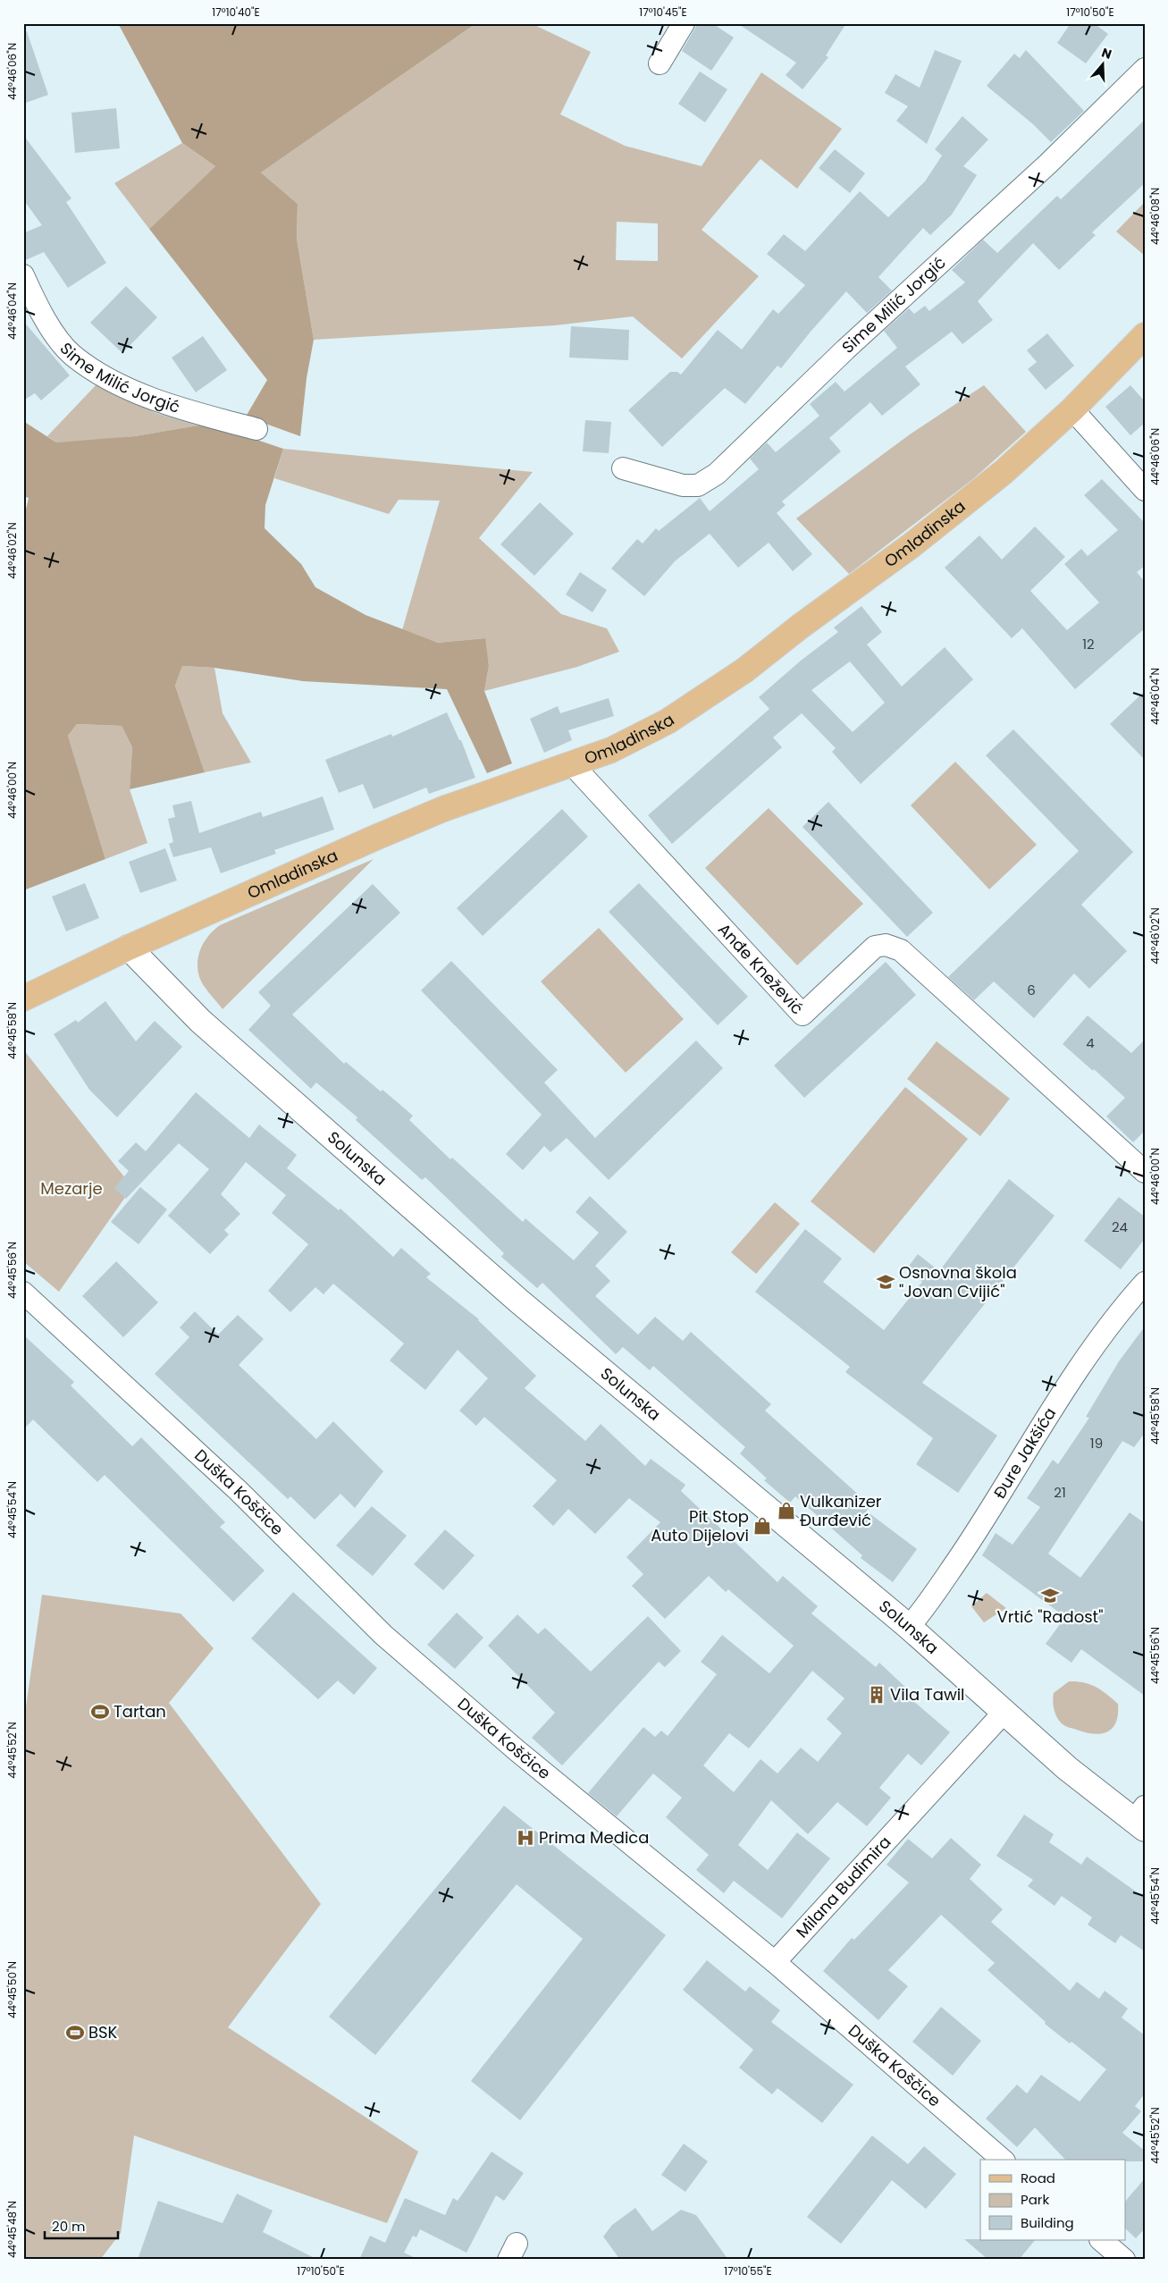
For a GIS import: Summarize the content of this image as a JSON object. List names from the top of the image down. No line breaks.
{"streets":{"main road":["Omladinska"],"street":["Sime Milić Jorgić","Anđe Knežević","Solunska","Đure Jakšića","Duška Koščice","Milana Budimira"]},"crossings":[["Omladinska","Anđe Knežević"],["Omladinska","Solunska"],["Solunska","Đure Jakšića"],["Solunska","Milana Budimira"],["Duška Koščice","Milana Budimira"]],"parks":["Mezarje"],"places":{"school or university":["Osnovna škola \"Jovan Cvijić\"","Vrtić \"Radost\""],"shop":["Vulkanizer Đurđević","Pit Stop Auto Dijelovi"],"building":["Vila Tawil"],"sports":["Tartan","BSK"],"hospital":["Prima Medica"]},"house_numbers":["12","6","4","24","19","21"],"legend":["Road","Park","Building"],"scale_bar":"20 m","north":"top","coordinates":["17°10'40\"E","17°10'45\"E","17°10'50\"E","44°46'06\"N","44°46'08\"N","44°46'04\"N","44°46'02\"N","44°46'00\"N","44°45'58\"N","44°45'56\"N","44°45'54\"N","44°45'52\"N","44°45'50\"N","44°45'48\"N","17°10'55\"E"]}
